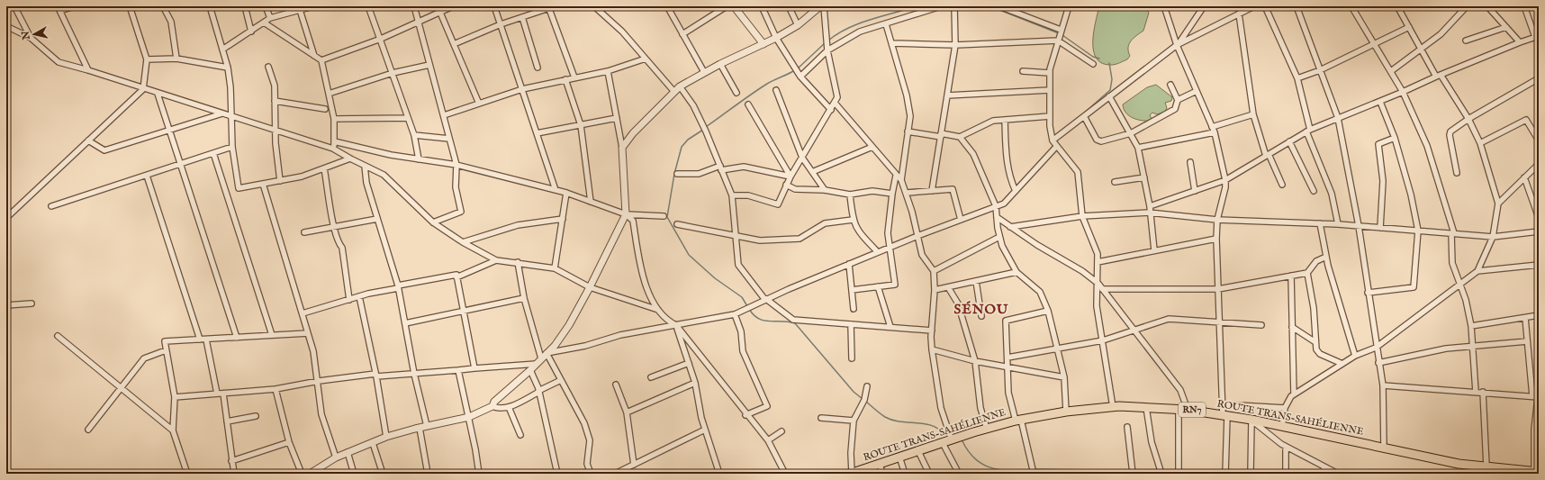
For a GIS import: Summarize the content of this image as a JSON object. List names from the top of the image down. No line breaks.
{"streets":{"highway":["RN7","ROUTE TRANS-SAHÉLIENNE"]},"districts":["SÉNOU"],"north":"left"}
